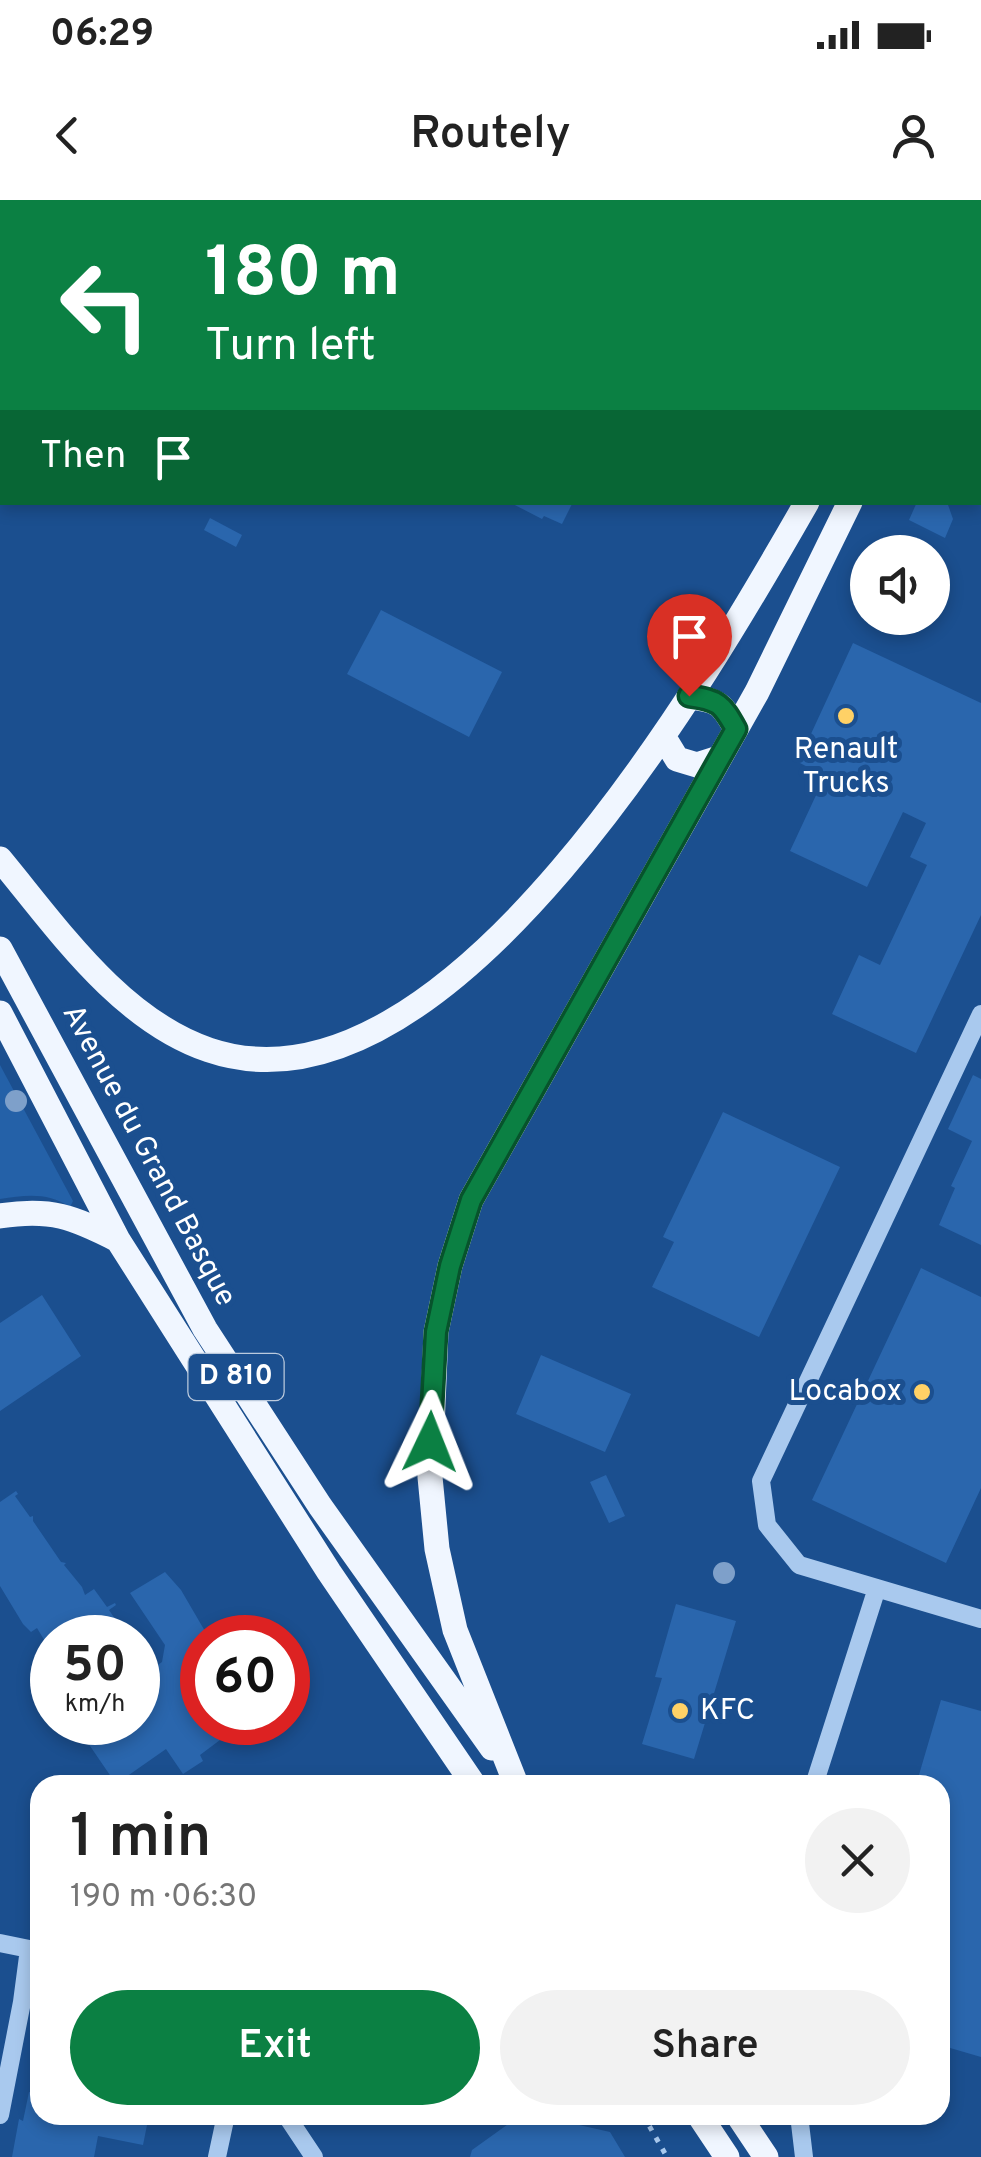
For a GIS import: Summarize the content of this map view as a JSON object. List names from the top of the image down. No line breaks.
{"streets":{"main road":["Avenue du Grand Basque","D 810"]},"places":["Renault Trucks","Locabox","KFC"],"page":{"status":"06:29","header":"Routely","turn":["180 m","Turn left"],"then":"Then","speed":"50 km/h","limit":"60","heading":["1 min","190 m · 06:30"],"buttons":["Exit","Share"]}}
